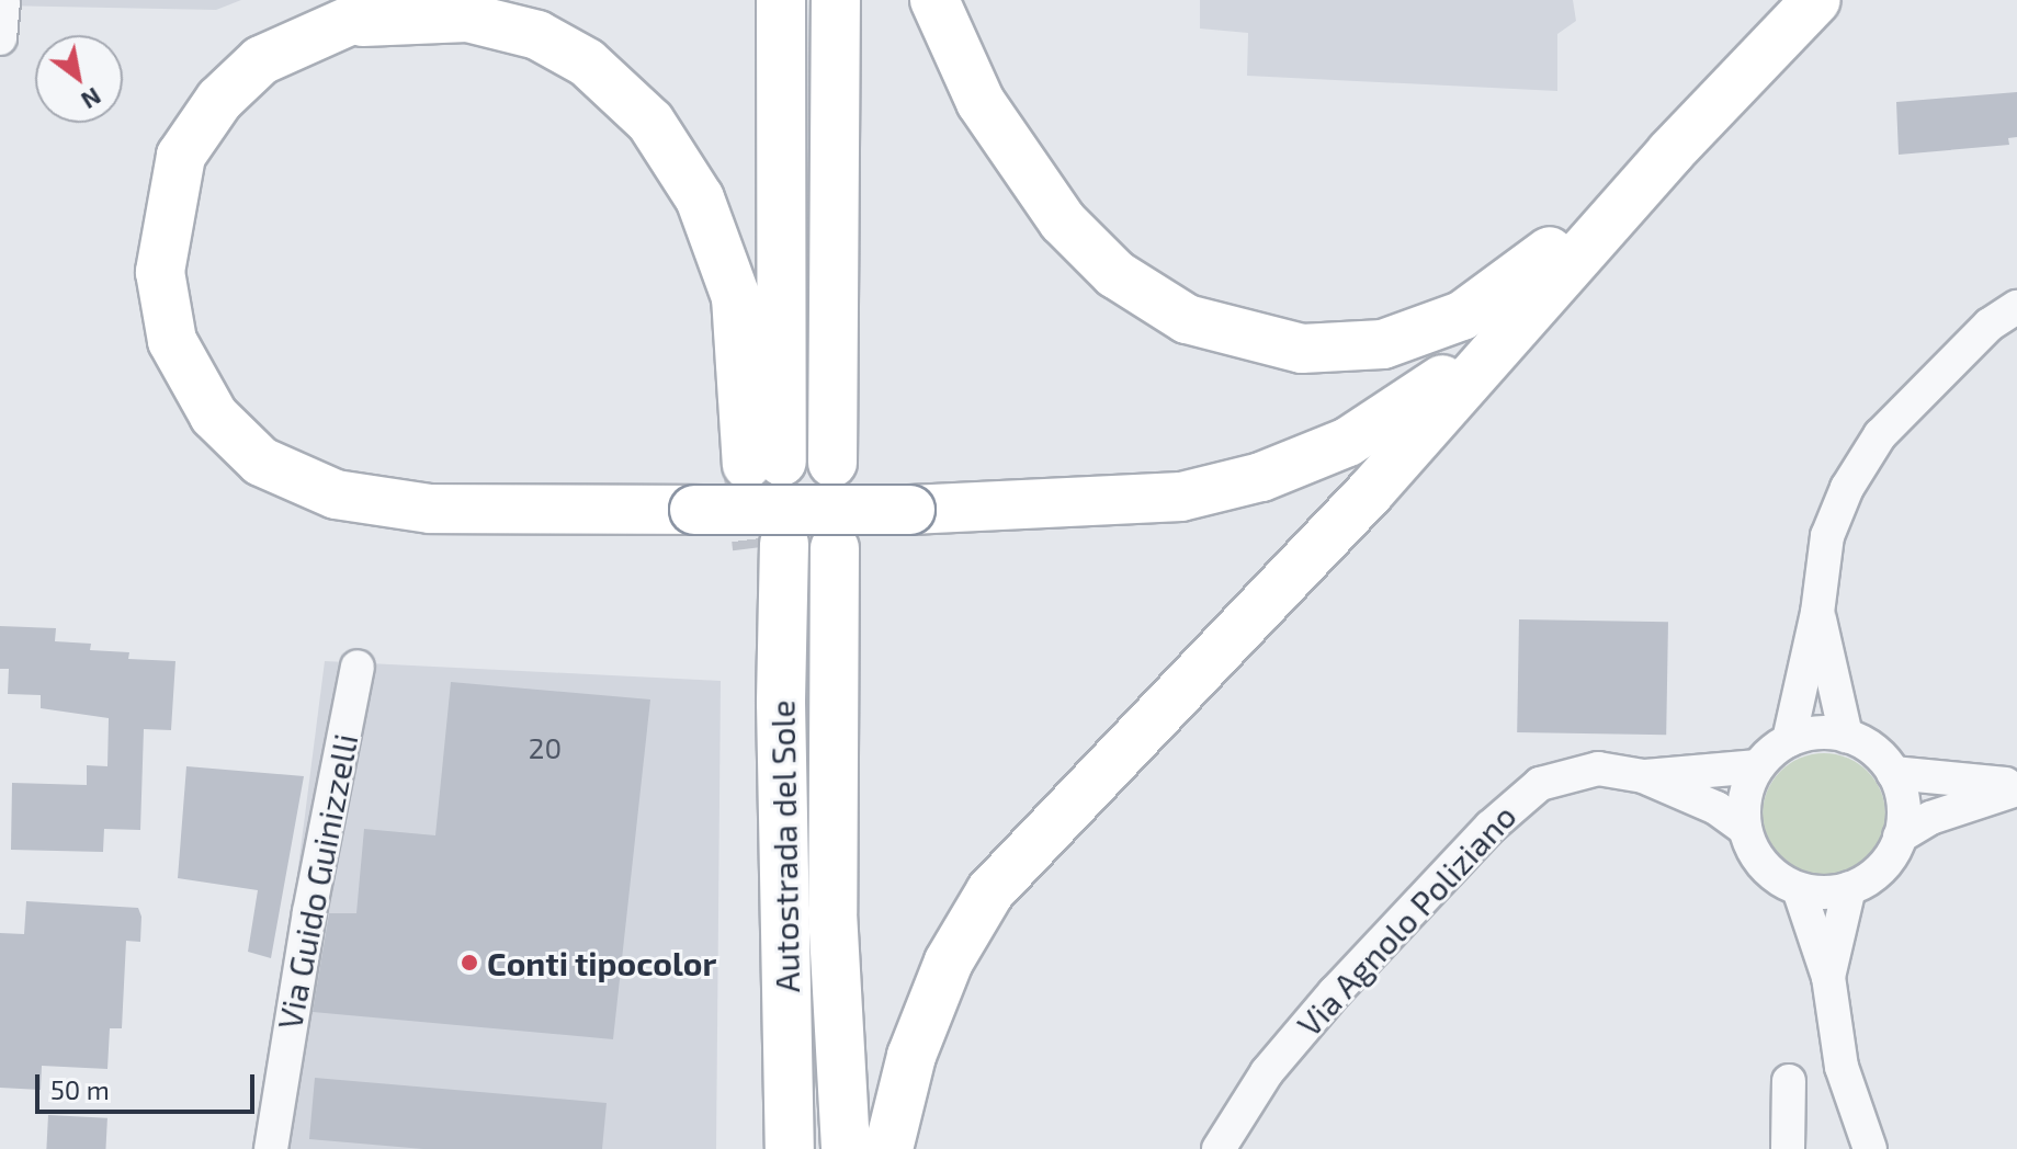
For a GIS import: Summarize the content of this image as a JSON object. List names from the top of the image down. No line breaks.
{"streets":{"highway":["Autostrada del Sole"],"street":["Via Guido Guinizzelli","Via Agnolo Poliziano"]},"places":["Conti tipocolor"],"house_numbers":["20"],"scale_bar":"50 m","north":"bottom right"}
